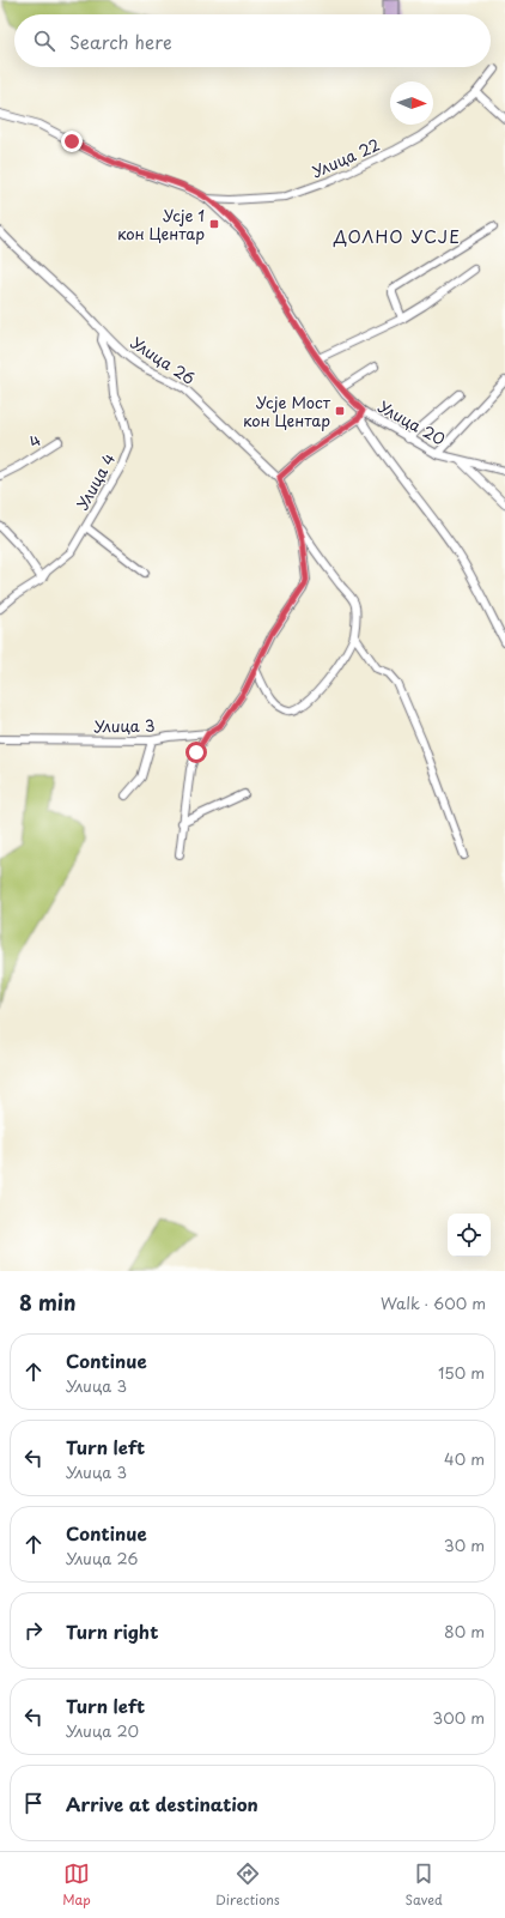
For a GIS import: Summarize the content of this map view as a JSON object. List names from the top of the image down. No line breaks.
{"streets":{"street":["Улица 22","Улица 26","Улица 20","4","Улица 4","Улица 3"]},"crossings":[["Улица 22","Улица 20"],["Улица 26","Улица 4"]],"districts":["ДОЛНО УСЈЕ"],"places":{"transit":["Усје 1 кон Центар","Усје Мост кон Центар"]},"north":"right","page":{"search":"Search here","heading":["8 min","Walk · 600 m"],"list":[["Continue","Улица 3","150 m"],["Turn left","Улица 3","40 m"],["Continue","Улица 26","30 m"],["Turn right","80 m"],["Turn left","Улица 20","300 m"],"Arrive at destination"],"nav":["Map","Directions","Saved"]}}
